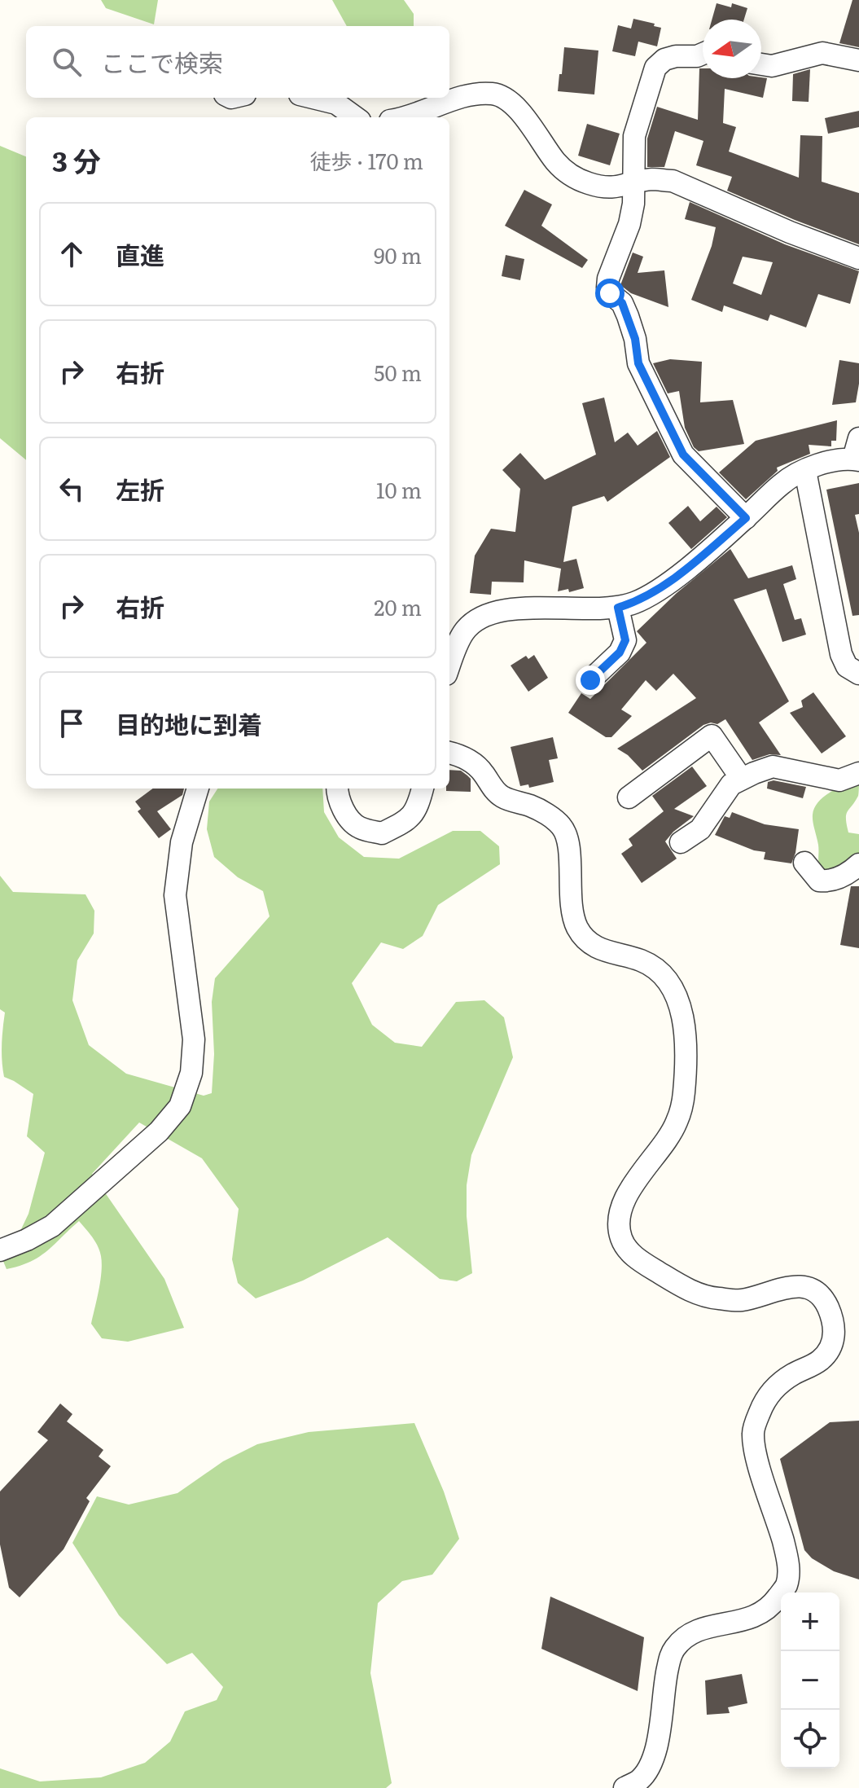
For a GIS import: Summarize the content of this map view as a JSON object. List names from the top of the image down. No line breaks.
{"north":"left","page":{"search":"ここで検索","heading":["3 分","徒歩 · 170 m"],"list":[["直進","90 m"],["右折","50 m"],["左折","10 m"],["右折","20 m"],"目的地に到着"],"map_buttons":["+","−"]}}
